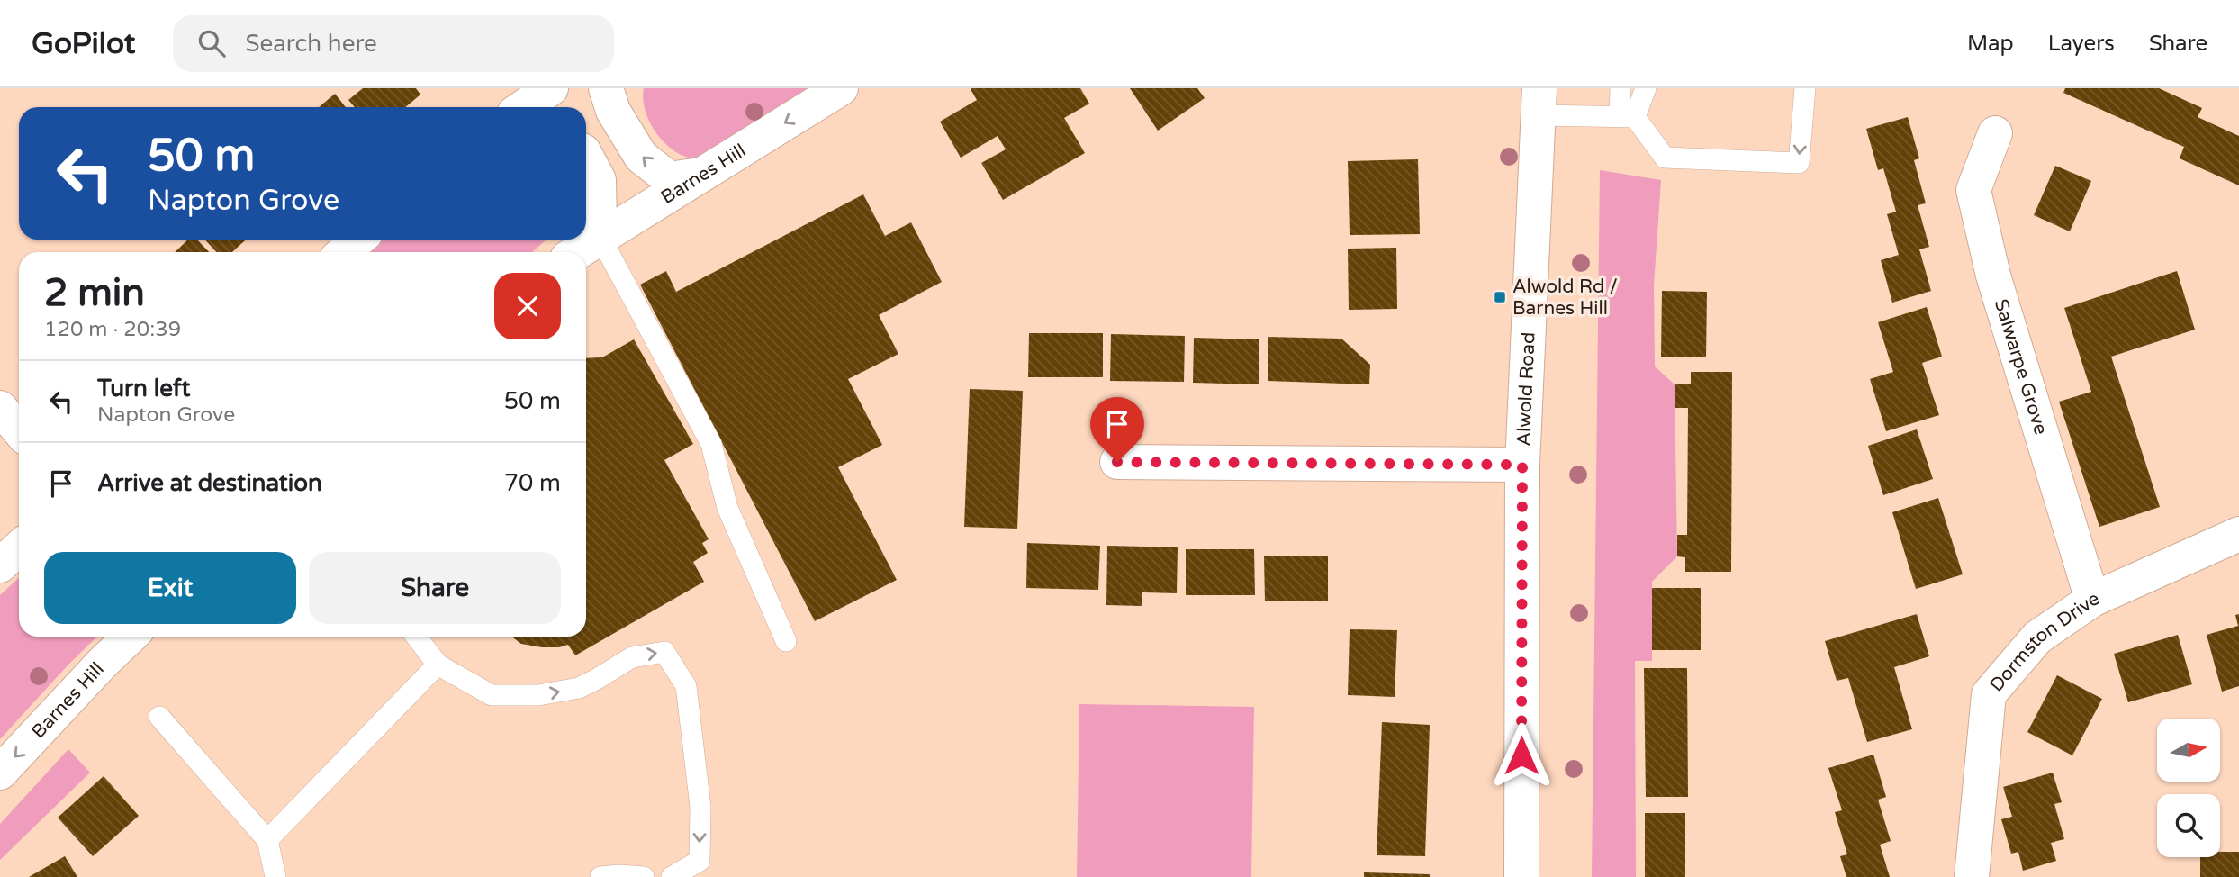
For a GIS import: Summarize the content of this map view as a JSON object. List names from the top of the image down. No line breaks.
{"streets":{"street":["Barnes Hill","Salwarpe Grove","Alwold Road","Dormston Drive"]},"crossings":[["Salwarpe Grove","Dormston Drive"]],"one_way":["Barnes Hill"],"places":{"transit":["Alwold Rd / Barnes Hill"]},"north":"right","page":{"header":"GoPilot","search":"Search here","nav":["Map","Layers","Share"],"turn":["50 m","Napton Grove"],"heading":["2 min","120 m · 20:39"],"list":[{"name":"Turn left","note":"Napton Grove","value":"50 m"},{"name":"Arrive at destination","value":"70 m"}],"buttons":["Exit","Share"]}}
